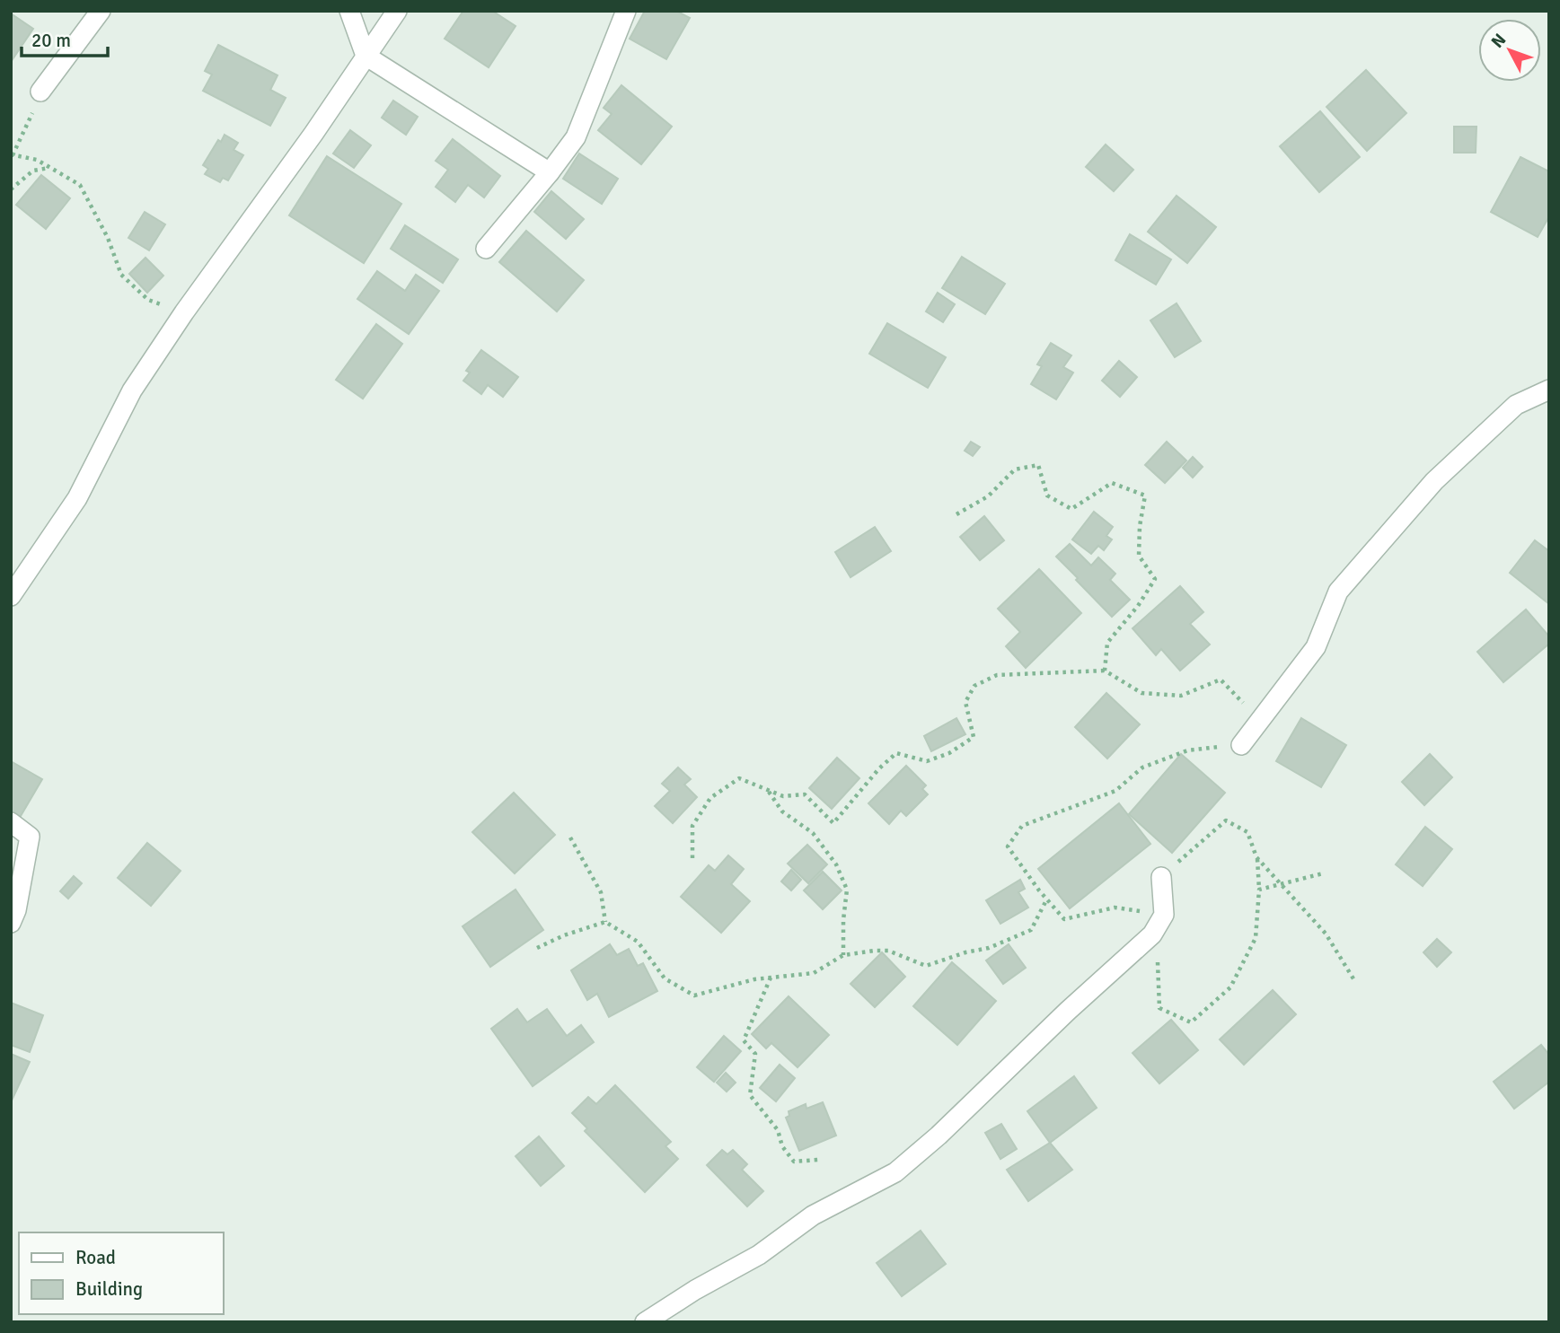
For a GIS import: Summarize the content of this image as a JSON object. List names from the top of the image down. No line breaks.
{"legend":["Road","Building"],"scale_bar":"20 m","north":"top left"}
